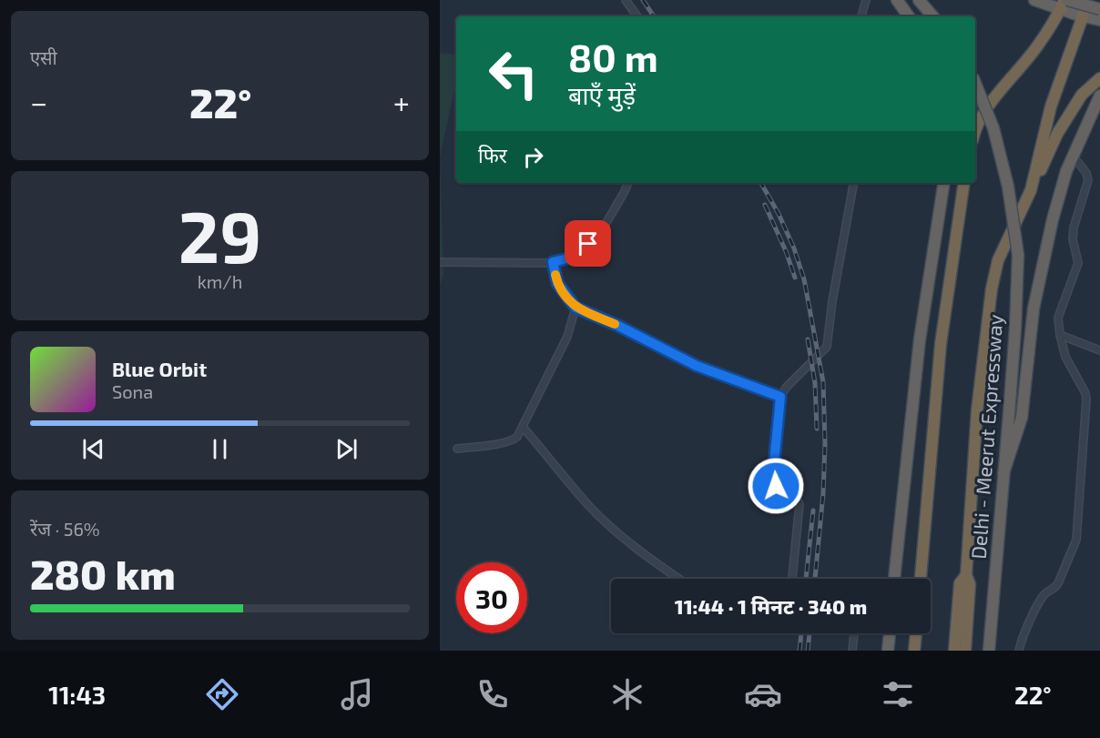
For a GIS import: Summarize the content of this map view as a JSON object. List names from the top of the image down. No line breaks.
{"streets":{"highway":["Delhi - Meerut Expressway"]},"page":{"tile":["एसी",["29","km/h"],["रेंज · 56%","280 km"]],"turn":["80 m","बाएँ मुड़ें"],"heat":["−","22°","+"],"then":"फिर","song":["Blue Orbit","Sona"],"limit":"30","trip":"11:44 · 1 मिनट · 340 m","tabs":["11:43","22°"]}}
